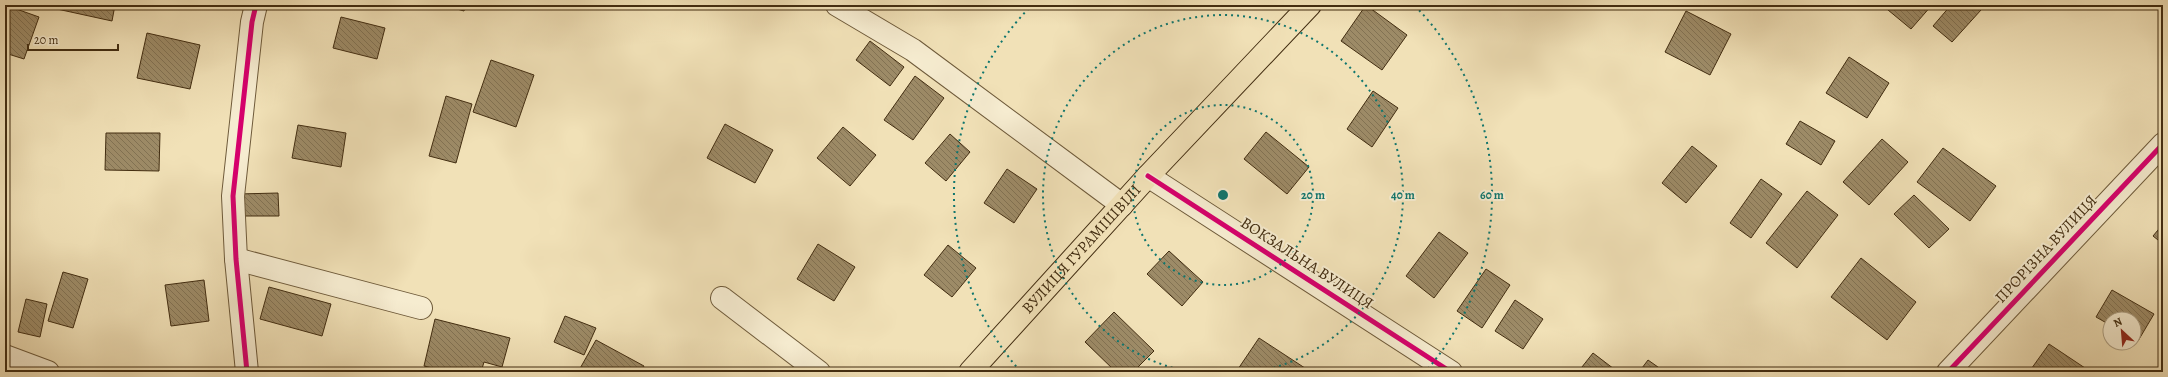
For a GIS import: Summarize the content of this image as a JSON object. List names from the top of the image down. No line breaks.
{"streets":{"main road":["ВУЛИЦЯ ГУРАМІШВІЛІ"],"street":["ПРОРІЗНА ВУЛИЦЯ","ВОКЗАЛЬНА ВУЛИЦЯ"]},"crossings":[["ВУЛИЦЯ ГУРАМІШВІЛІ","ВОКЗАЛЬНА ВУЛИЦЯ"]],"scale_bar":"20 m","north":"top left","rings":["20 m","40 m","60 m"]}
